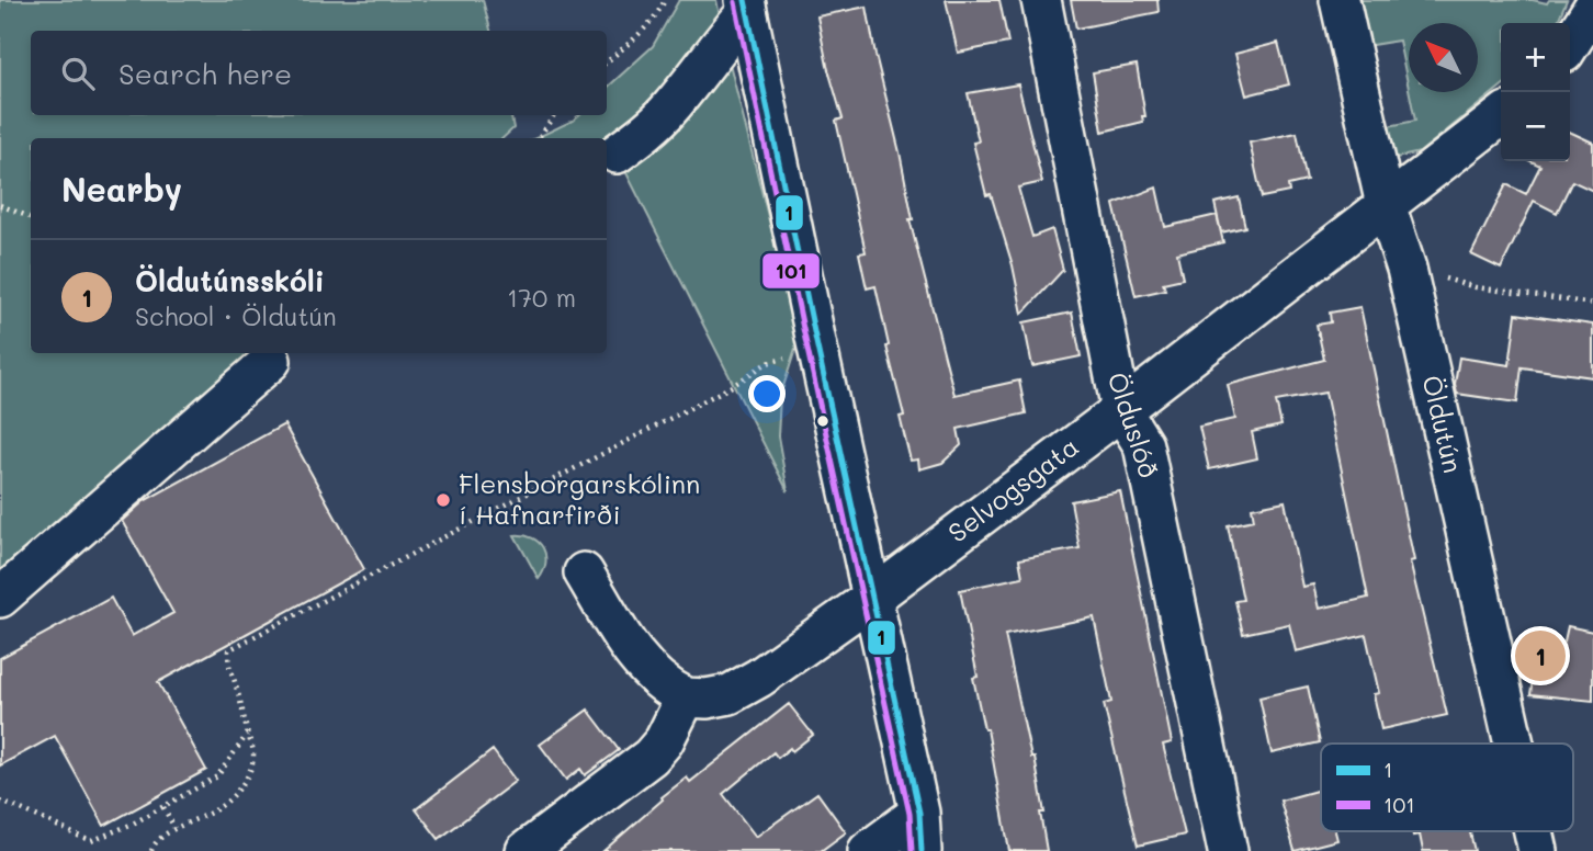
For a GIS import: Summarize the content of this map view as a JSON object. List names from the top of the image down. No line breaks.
{"streets":{"street":["Öldutún","Ölduslóð","Selvogsgata"]},"crossings":[["Öldutún","Selvogsgata"],["Ölduslóð","Selvogsgata"]],"places":["Flensborgarskólinn í Hafnarfirði"],"lines":["transit line 1","transit line 101"],"legend":["1","101"],"north":"top left","page":{"map_buttons":["+","−"],"search":"Search here","heading":"Nearby","list":[{"mark":"1","name":"Öldutúnsskóli","note":"School · Öldutún","value":"170 m"}],"pins":"1"}}
